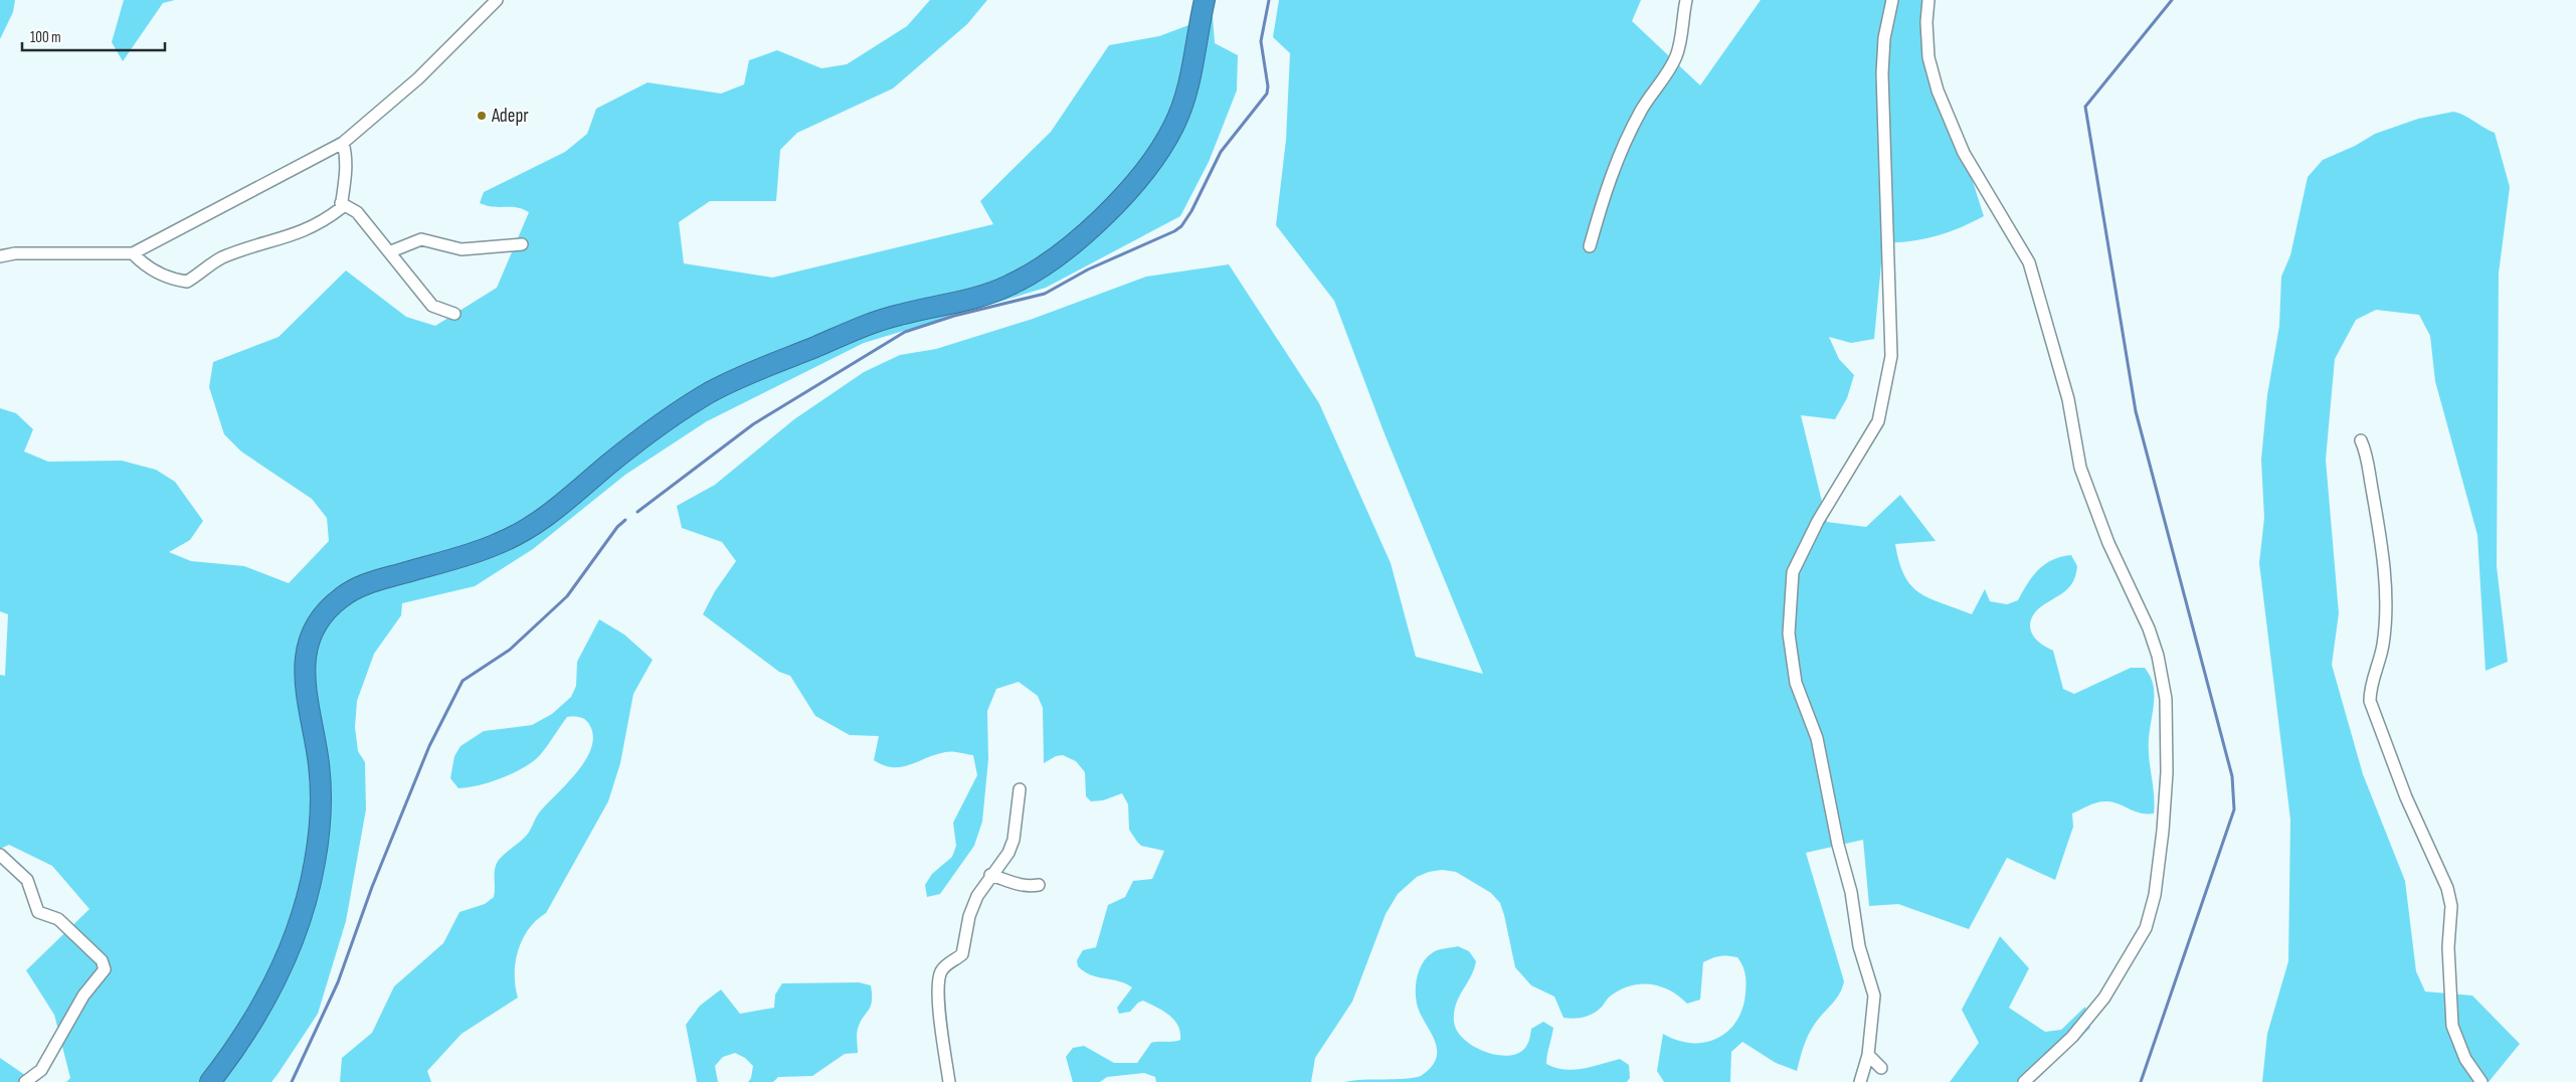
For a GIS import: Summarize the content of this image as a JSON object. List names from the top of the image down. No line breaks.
{"places":["Adepr"],"scale_bar":"100 m"}
